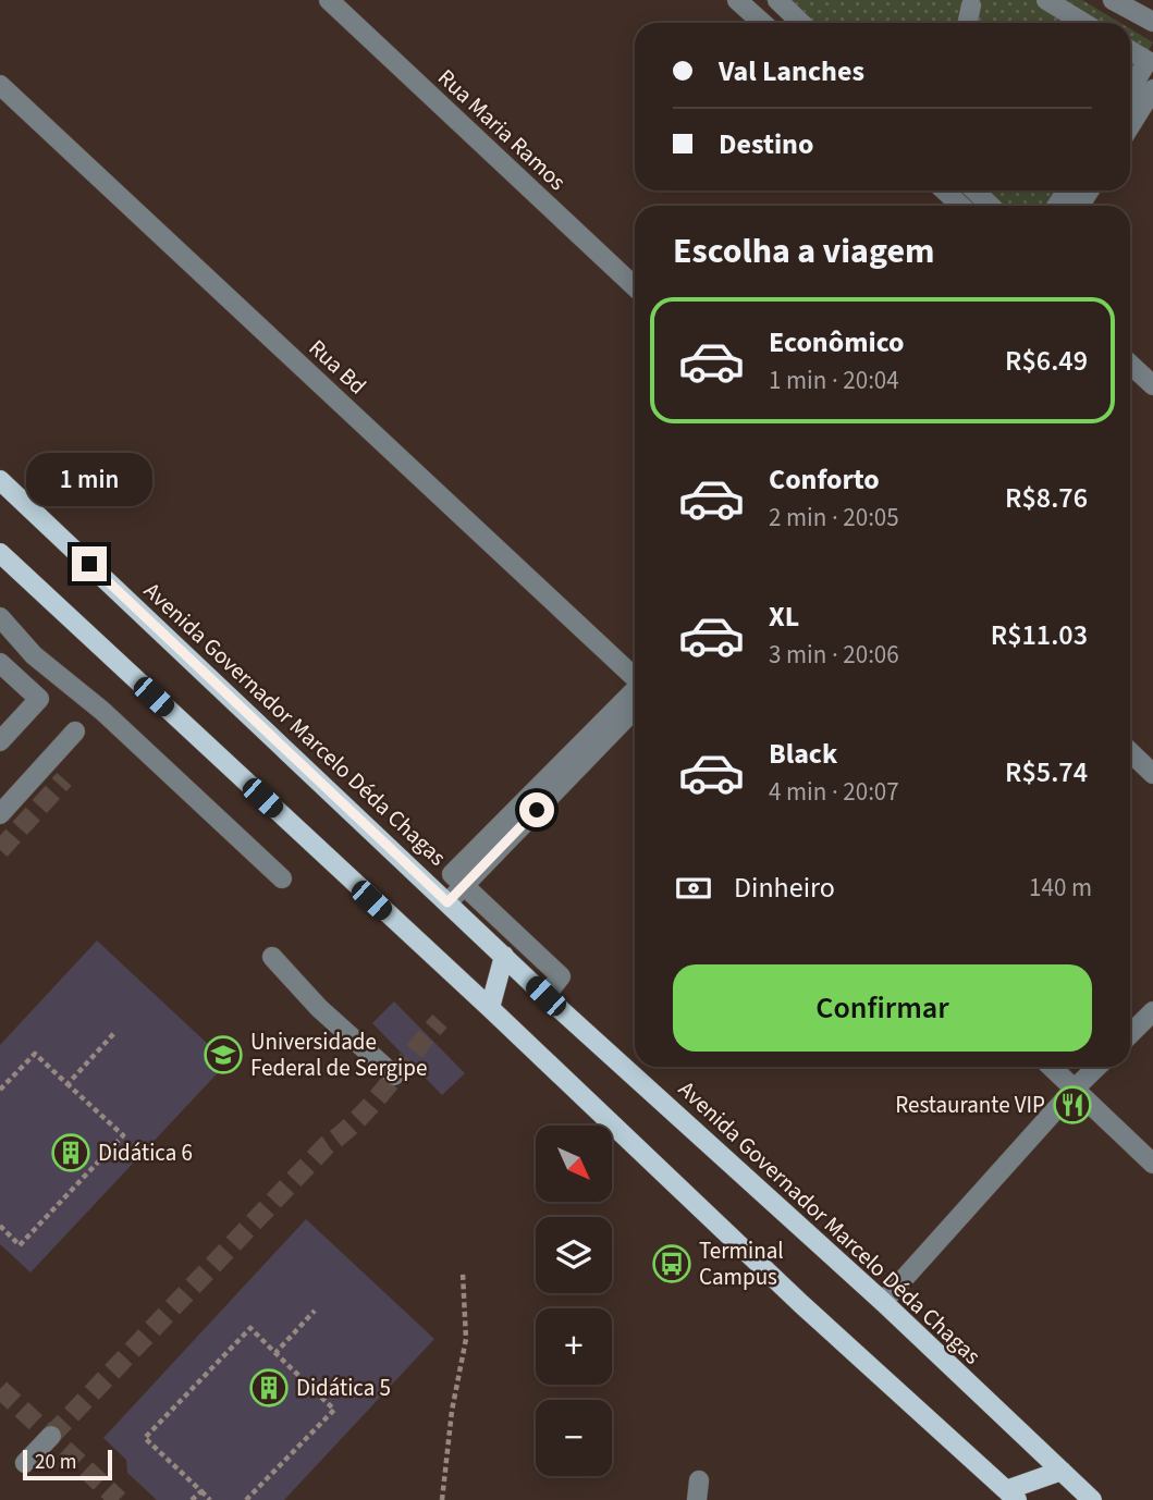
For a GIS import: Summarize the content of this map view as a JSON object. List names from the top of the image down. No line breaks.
{"streets":{"main road":["Avenida Governador Marcelo Déda Chagas"],"street":["Rua Maria Ramos","Rua Bd"]},"places":{"school or university":["Universidade Federal de Sergipe"],"restaurant":["Restaurante VIP"],"building":["Didática 6","Didática 5"],"bus stop":["Terminal Campus"]},"scale_bar":"20 m","north":"bottom right","page":{"banner":["Val Lanches","Destino"],"heading":"Escolha a viagem","list":[{"name":"Econômico","note":"1 min · 20:04","value":"R$6.49"},{"name":"Conforto","note":"2 min · 20:05","value":"R$8.76"},{"name":"XL","note":"3 min · 20:06","value":"R$11.03"},{"name":"Black","note":"4 min · 20:07","value":"R$5.74"}],"bubble":"1 min","pay":["Dinheiro","140 m"],"buttons":"Confirmar","map_buttons":["+","−"],"scale":"20 m"}}
